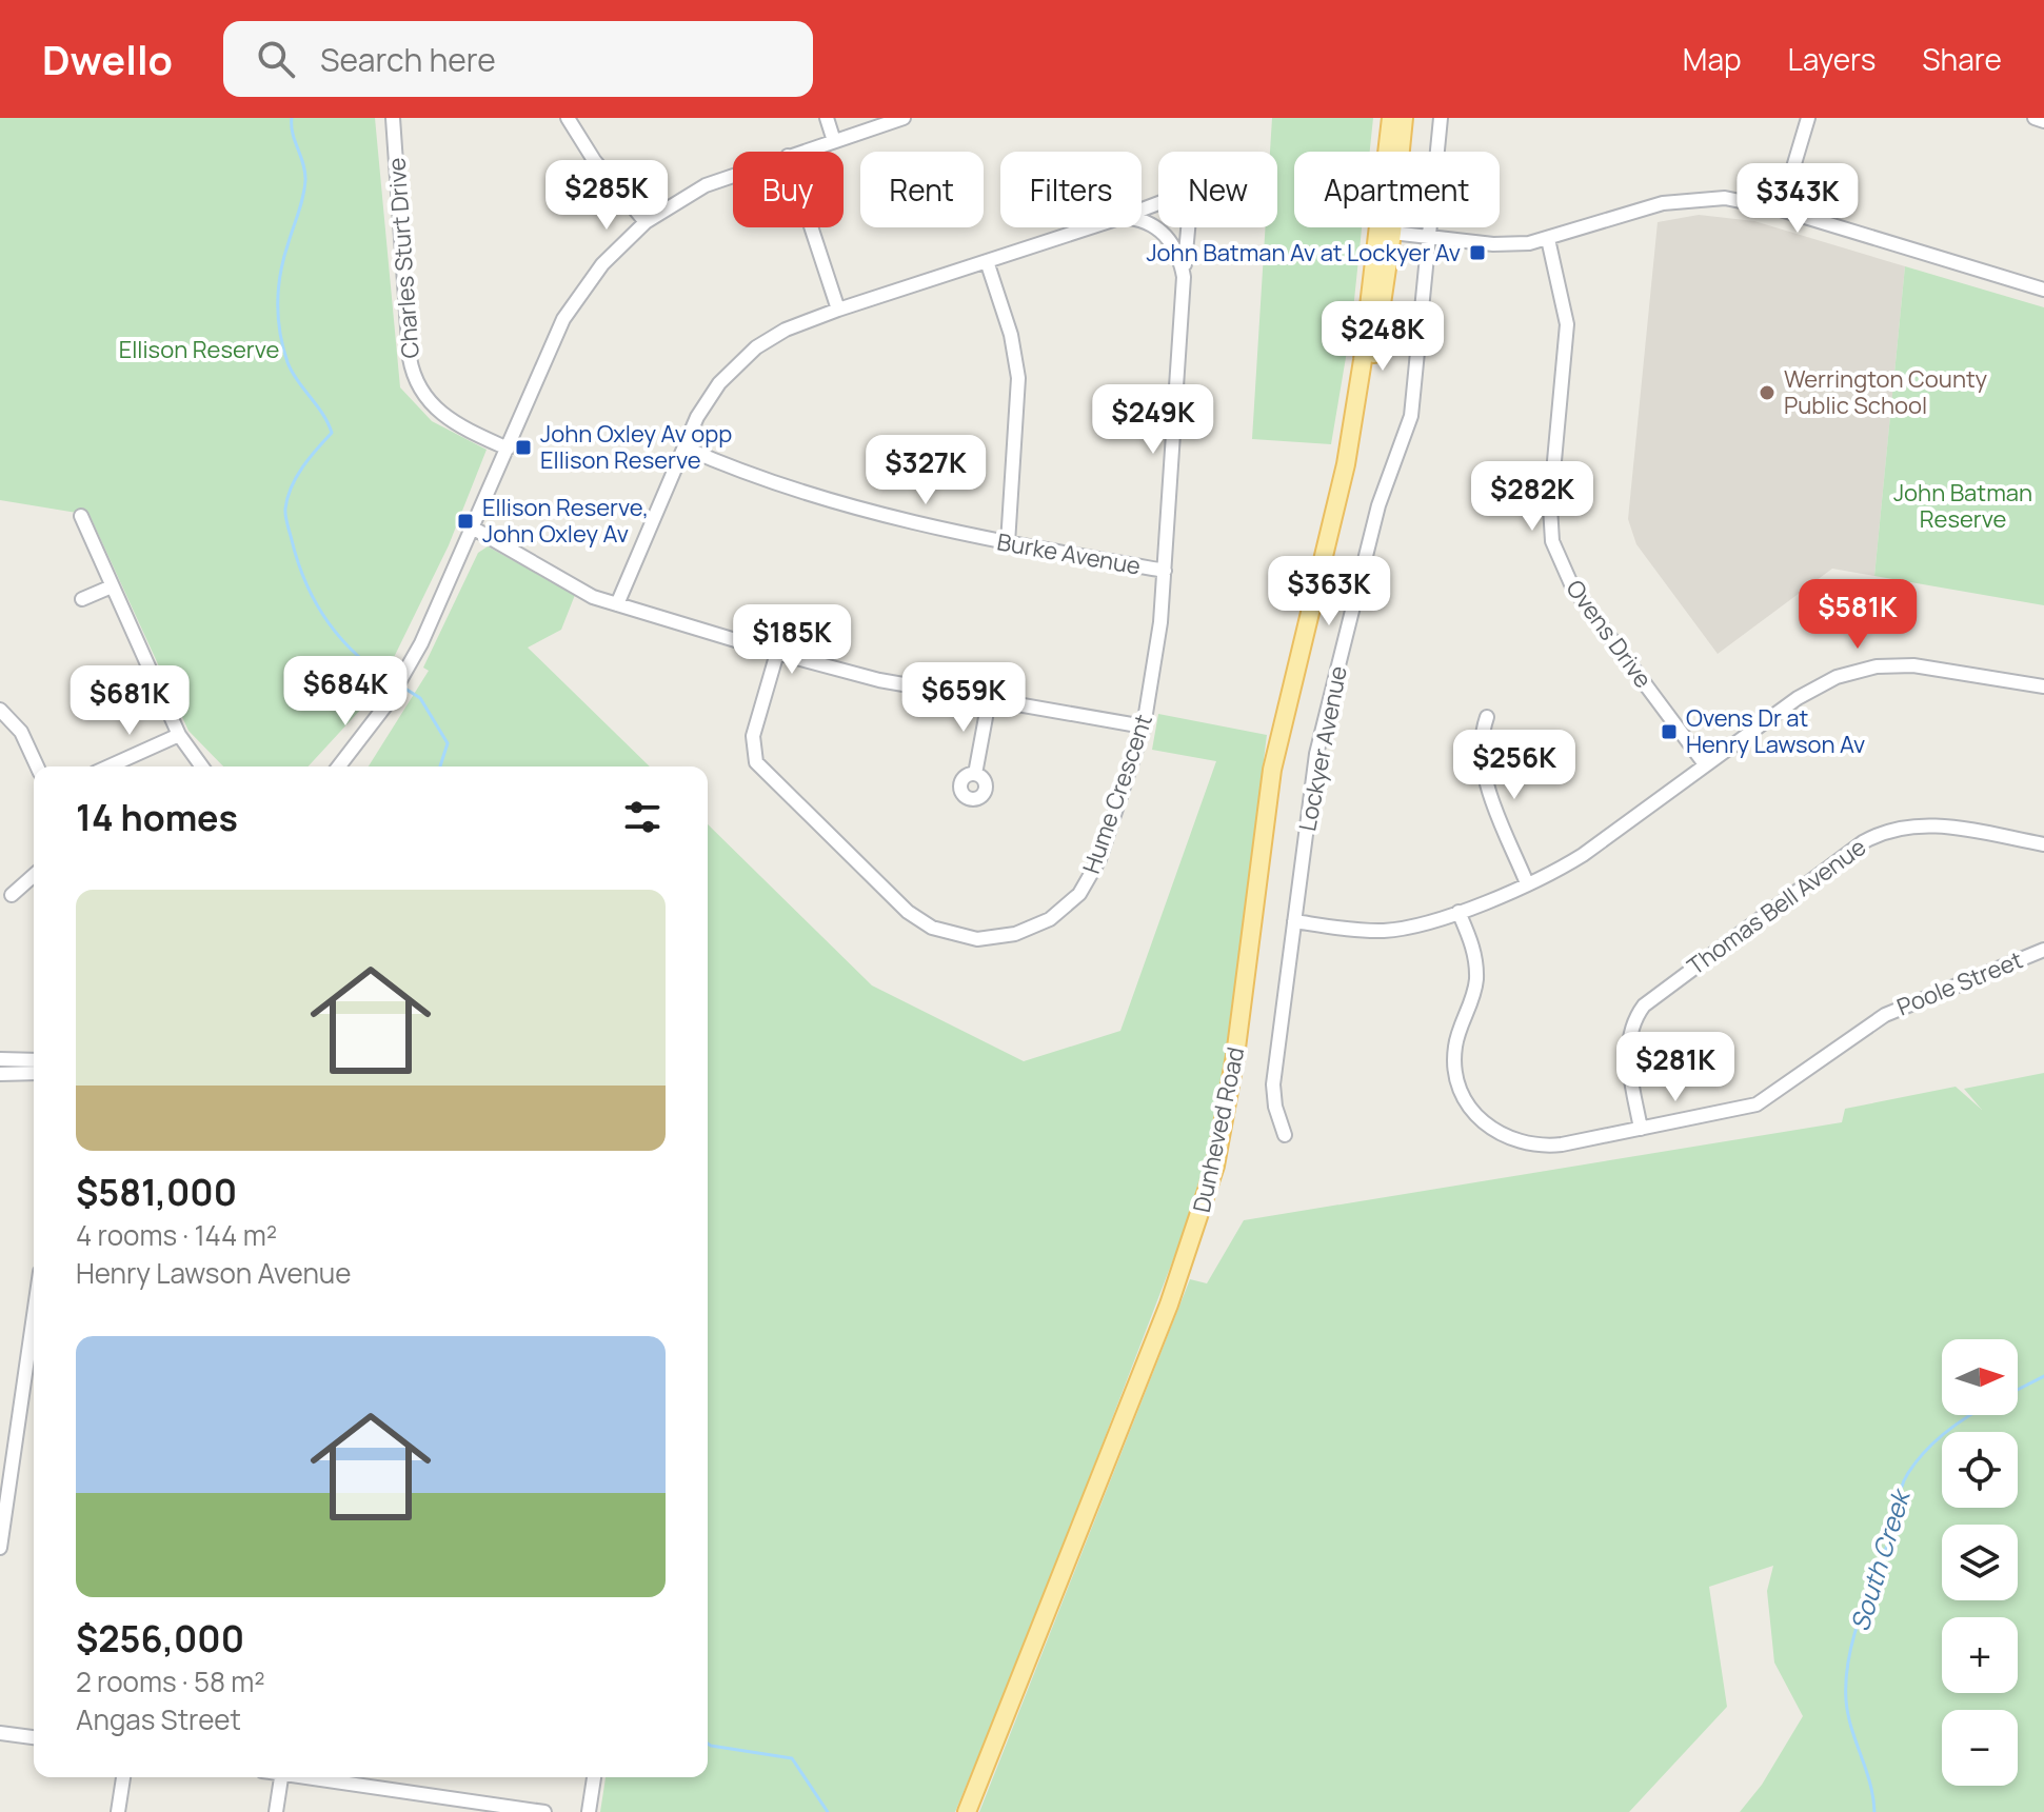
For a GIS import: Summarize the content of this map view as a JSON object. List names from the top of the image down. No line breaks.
{"streets":{"main road":["Dunheved Road"],"street":["Charles Sturt Drive","Burke Avenue","Ovens Drive","Lockyer Avenue","Hume Crescent","Thomas Bell Avenue","Poole Street"]},"crossings":[["Burke Avenue","Hume Crescent"],["Thomas Bell Avenue","Poole Street"]],"water":["South Creek"],"parks":["Ellison Reserve","John Batman Reserve"],"places":{"transit":["John Batman Av at Lockyer Av","John Oxley Av opp Ellison Reserve","Ellison Reserve, John Oxley Av","Ovens Dr at Henry Lawson Av"],"other":["Werrington County Public School"]},"north":"right","page":{"header":"Dwello","search":"Search here","nav":["Map","Layers","Share"],"chip":["Buy","Rent","Filters","New","Apartment"],"price":["$285K","$343K","$248K","$249K","$327K","$282K","$363K","$581K","$185K","$684K","$659K","$681K","$256K","$281K"],"heading":"14 homes","list":[{"name":"$581,000","note":"4 rooms · 144 m² · Henry Lawson Avenue"},{"name":"$256,000","note":"2 rooms · 58 m² · Angas Street"}],"map_buttons":["+","−"]}}
